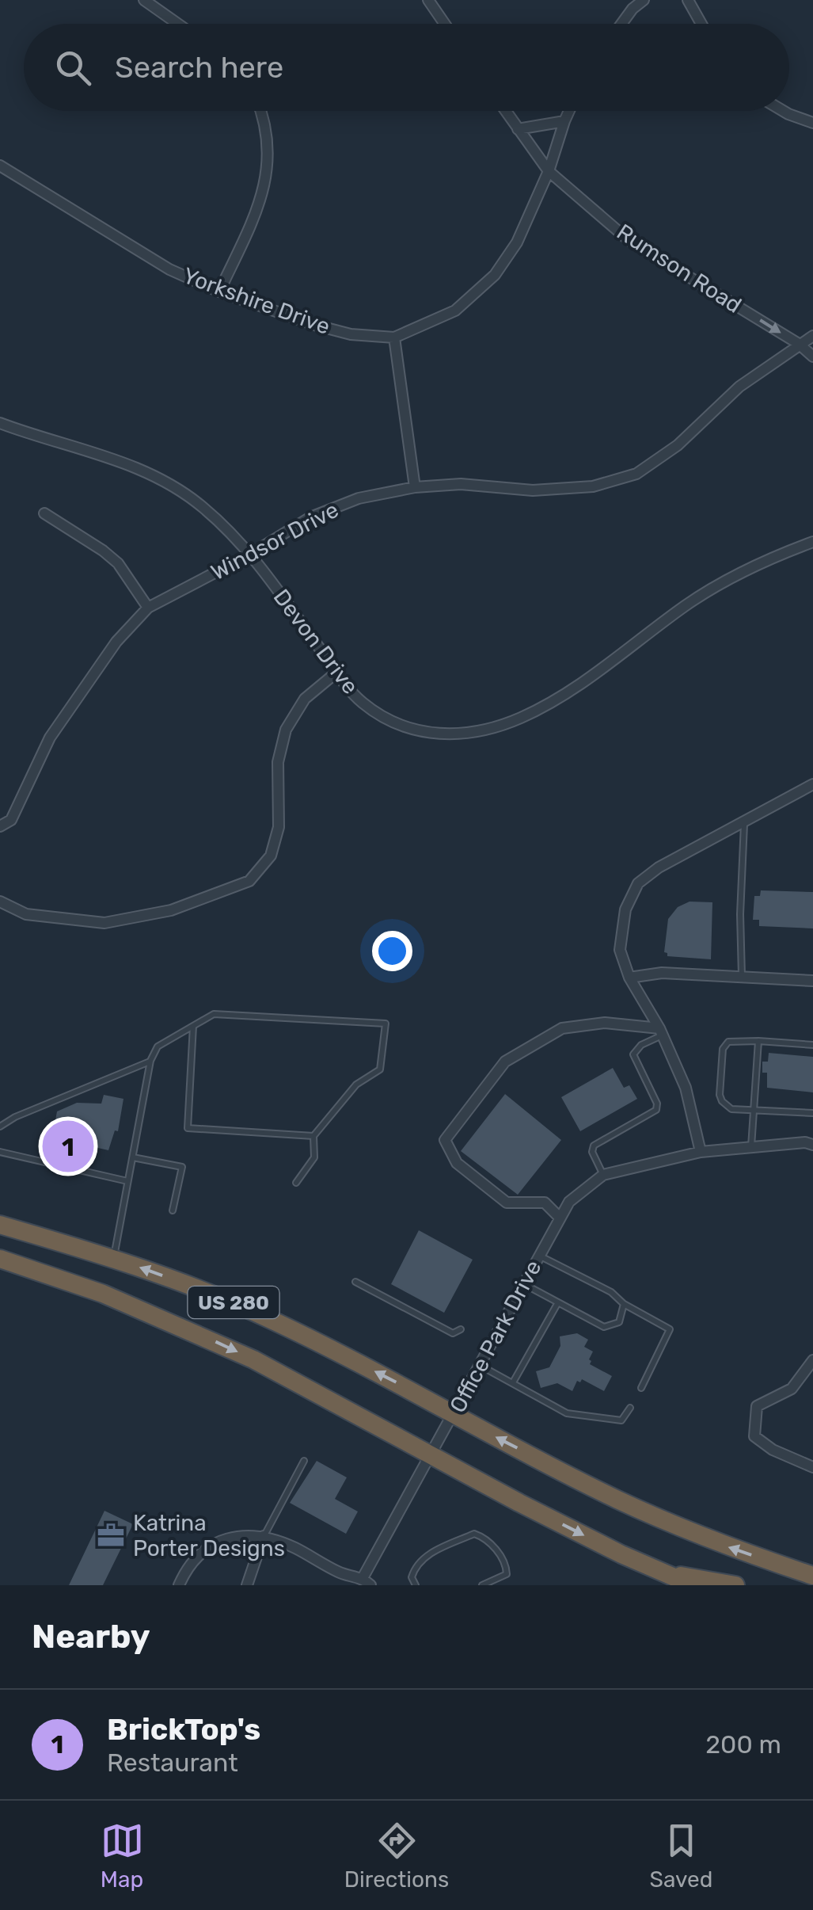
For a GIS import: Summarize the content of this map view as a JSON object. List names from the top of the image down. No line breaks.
{"streets":{"highway":["US 280"],"street":["Rumson Road","Yorkshire Drive","Windsor Drive","Devon Drive","Office Park Drive"]},"crossings":[["Rumson Road","Yorkshire Drive"],["Rumson Road","Windsor Drive"],["Windsor Drive","Devon Drive"],["US 280","Office Park Drive"]],"one_way":["Rumson Road"],"places":{"office":["Katrina Porter Designs"]},"page":{"search":"Search here","pins":"1","heading":"Nearby","list":[{"mark":"1","name":"BrickTop's","note":"Restaurant","value":"200 m"}],"nav":["Map","Directions","Saved"]}}
